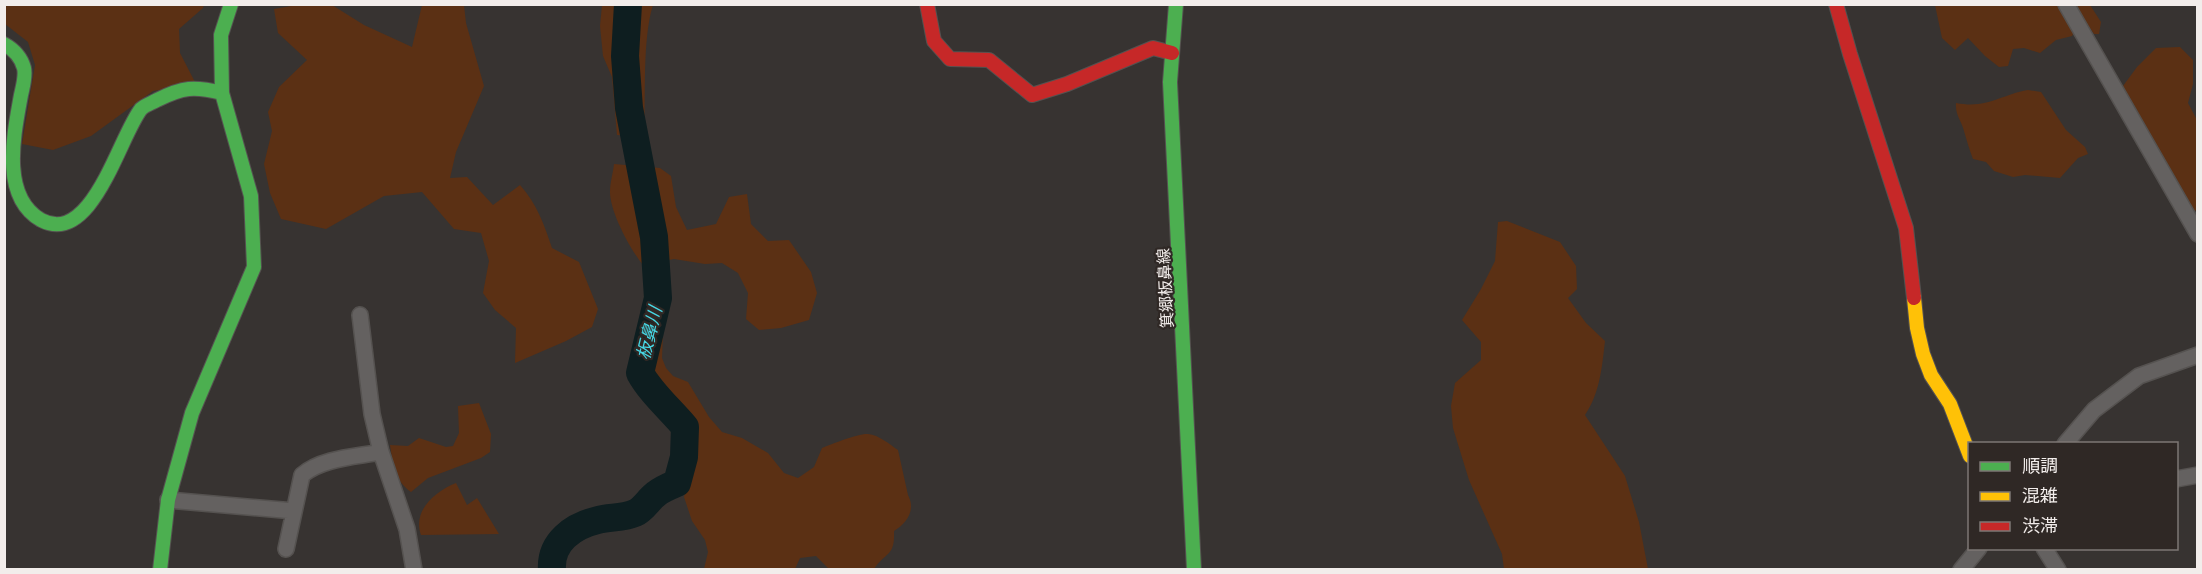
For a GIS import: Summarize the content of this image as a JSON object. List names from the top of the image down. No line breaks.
{"streets":{"street":["箕郷板鼻線"]},"water":["板鼻川"],"legend":["順調","混雑","渋滞"]}
